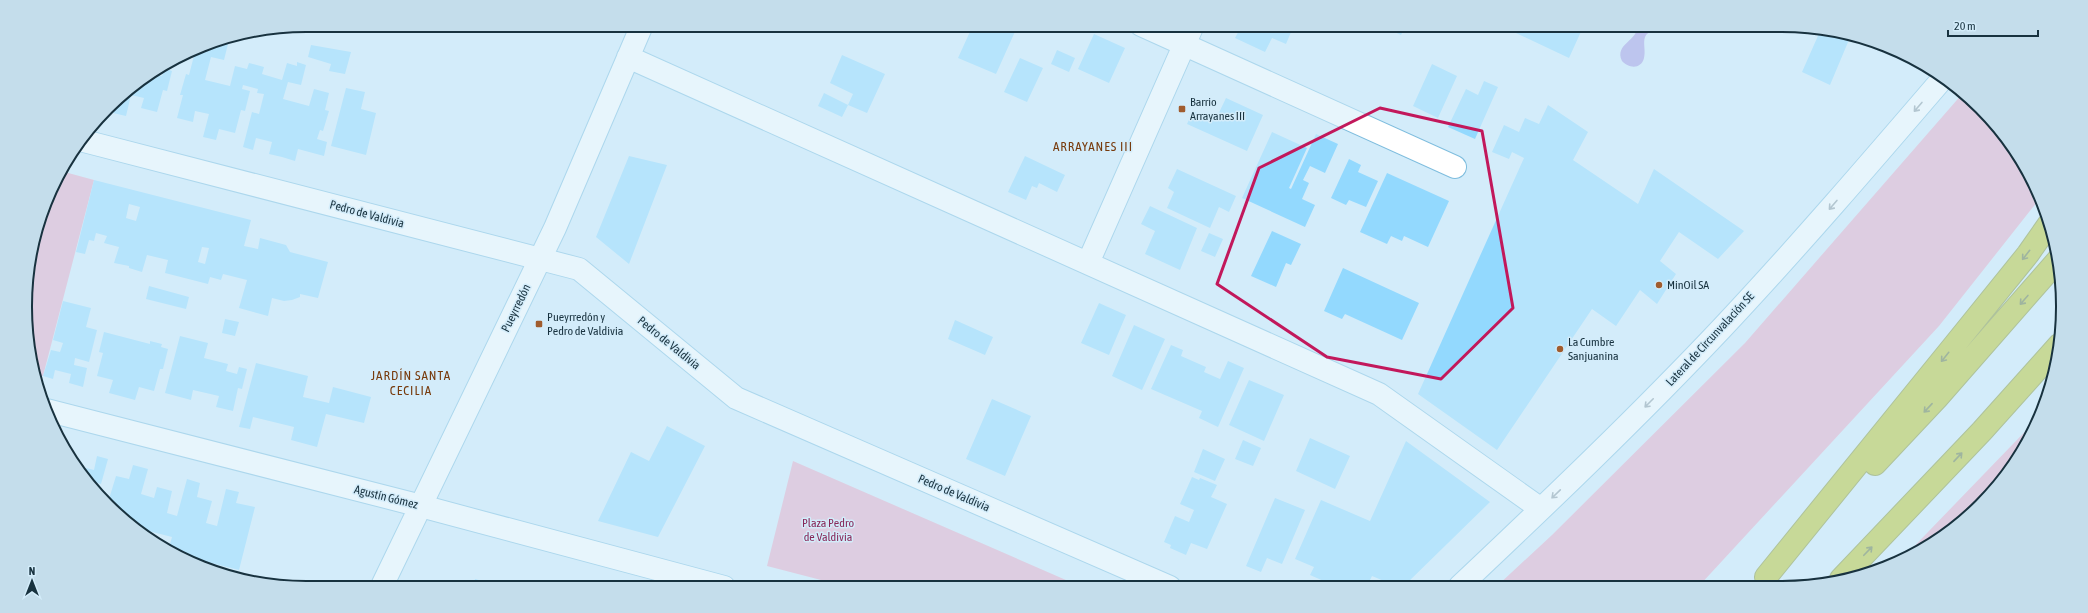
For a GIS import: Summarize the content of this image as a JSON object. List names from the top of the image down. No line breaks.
{"streets":{"street":["Pedro de Valdivia","Pueyrredón","Lateral de Circunvalación SE","Agustín Gómez"]},"crossings":[["Pedro de Valdivia","Pueyrredón"],["Pueyrredón","Agustín Gómez"]],"one_way":["Lateral de Circunvalación SE"],"districts":["ARRAYANES III","JARDÍN SANTA CECILIA"],"parks":["Plaza Pedro de Valdivia"],"places":{"transit":["Barrio Arrayanes III","Pueyrredón y Pedro de Valdivia"],"other":["MinOil SA","La Cumbre Sanjuanina"]},"scale_bar":"20 m","north":"top"}
